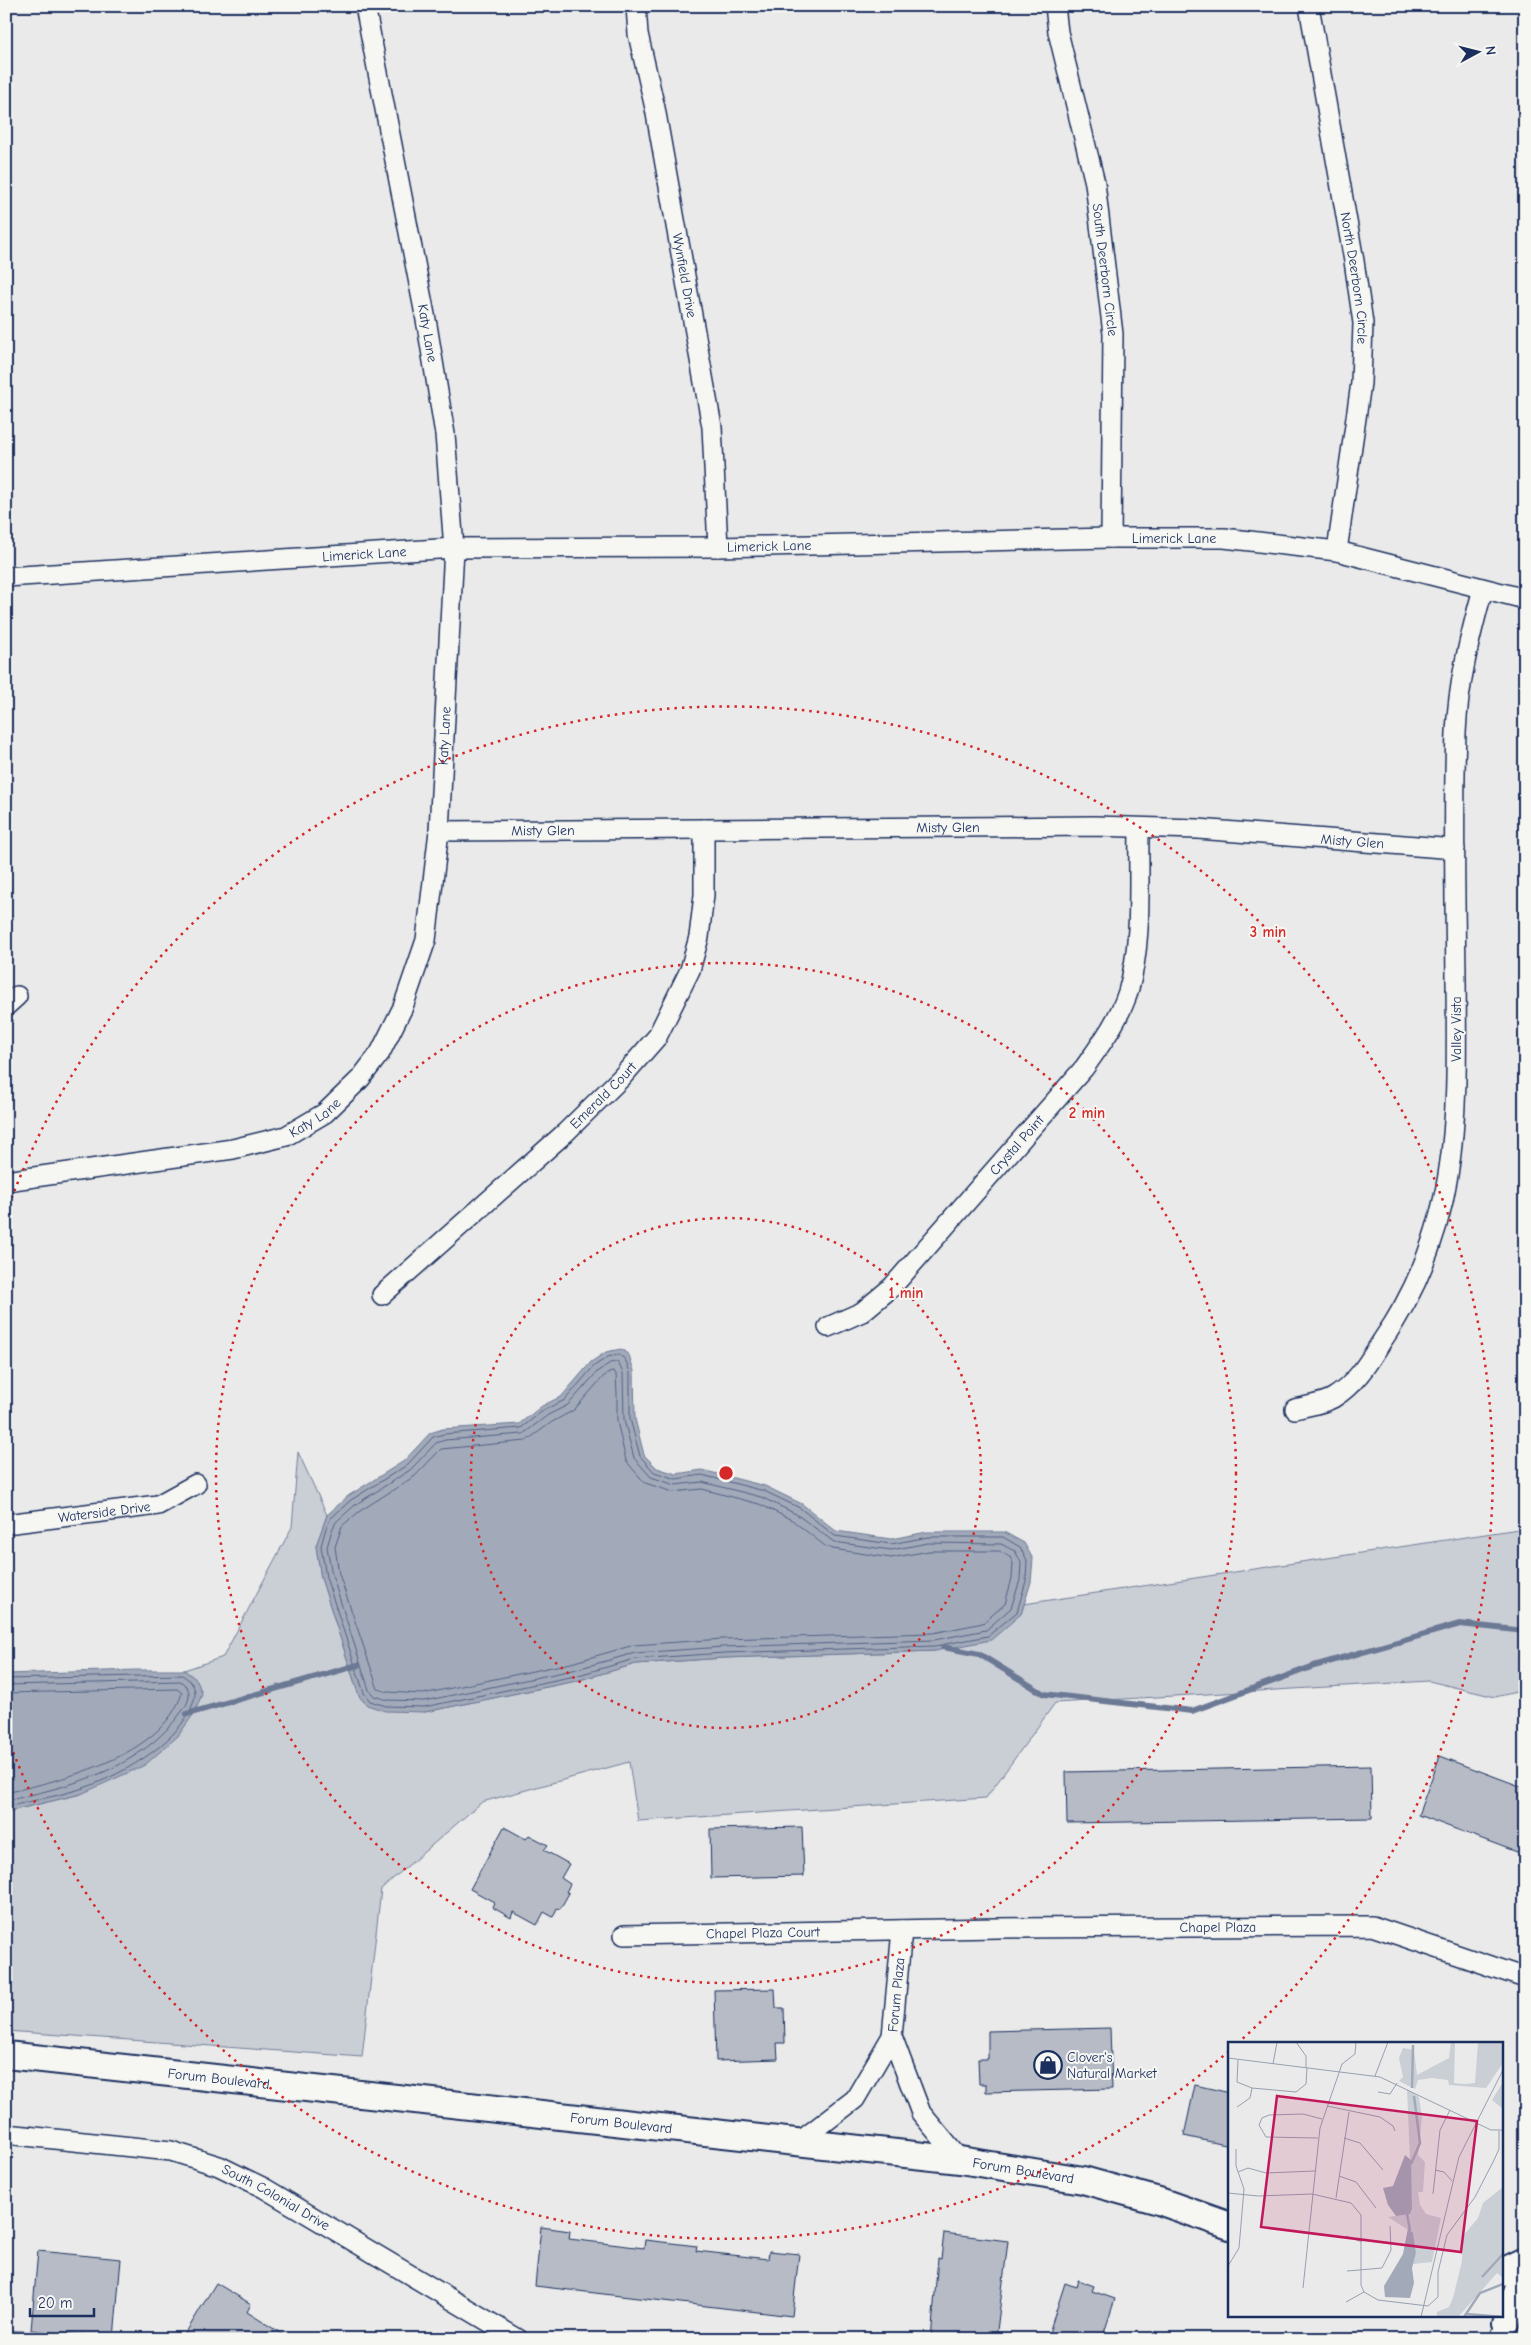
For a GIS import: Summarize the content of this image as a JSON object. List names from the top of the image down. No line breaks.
{"streets":{"street":["South Deerborn Circle","Wynfield Drive","North Deerborn Circle","Katy Lane","Limerick Lane","Misty Glen","Valley Vista","Emerald Court","Crystal Point","Waterside Drive","Chapel Plaza","Chapel Plaza Court","Forum Plaza","Forum Boulevard","South Colonial Drive"]},"crossings":[["South Deerborn Circle","Limerick Lane"],["Wynfield Drive","Limerick Lane"],["North Deerborn Circle","Limerick Lane"],["Katy Lane","Limerick Lane"],["Katy Lane","Misty Glen"],["Limerick Lane","Valley Vista"],["Misty Glen","Valley Vista"],["Misty Glen","Emerald Court"],["Misty Glen","Crystal Point"],["Chapel Plaza","Chapel Plaza Court"],["Chapel Plaza","Forum Plaza"],["Chapel Plaza Court","Forum Plaza"],["Forum Plaza","Forum Boulevard"]],"places":{"shop":["Clover's Natural Market"]},"scale_bar":"20 m","north":"right","rings":["3 min","2 min","1 min"]}
